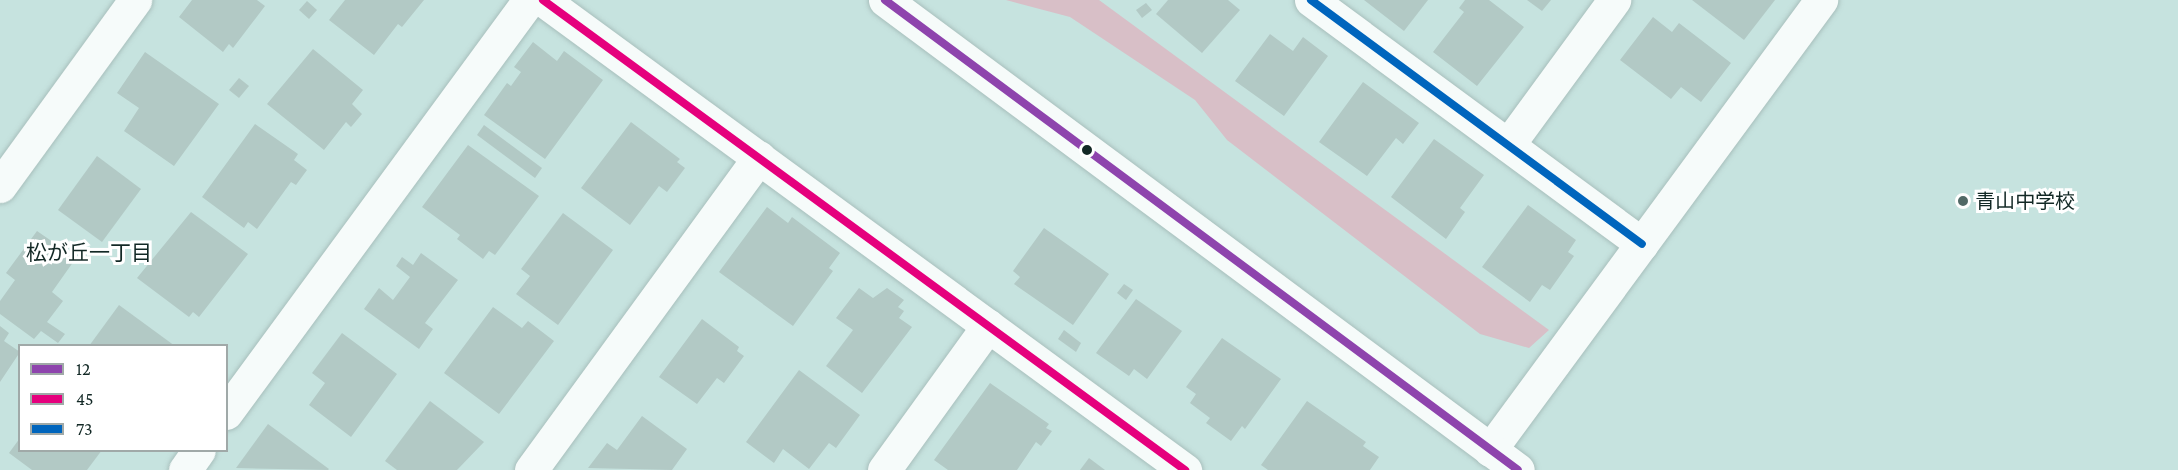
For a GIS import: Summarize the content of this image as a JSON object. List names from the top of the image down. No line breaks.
{"districts":["松が丘一丁目"],"places":["青山中学校"],"lines":["transit line 12","transit line 45","transit line 73"],"legend":["12","45","73"]}
